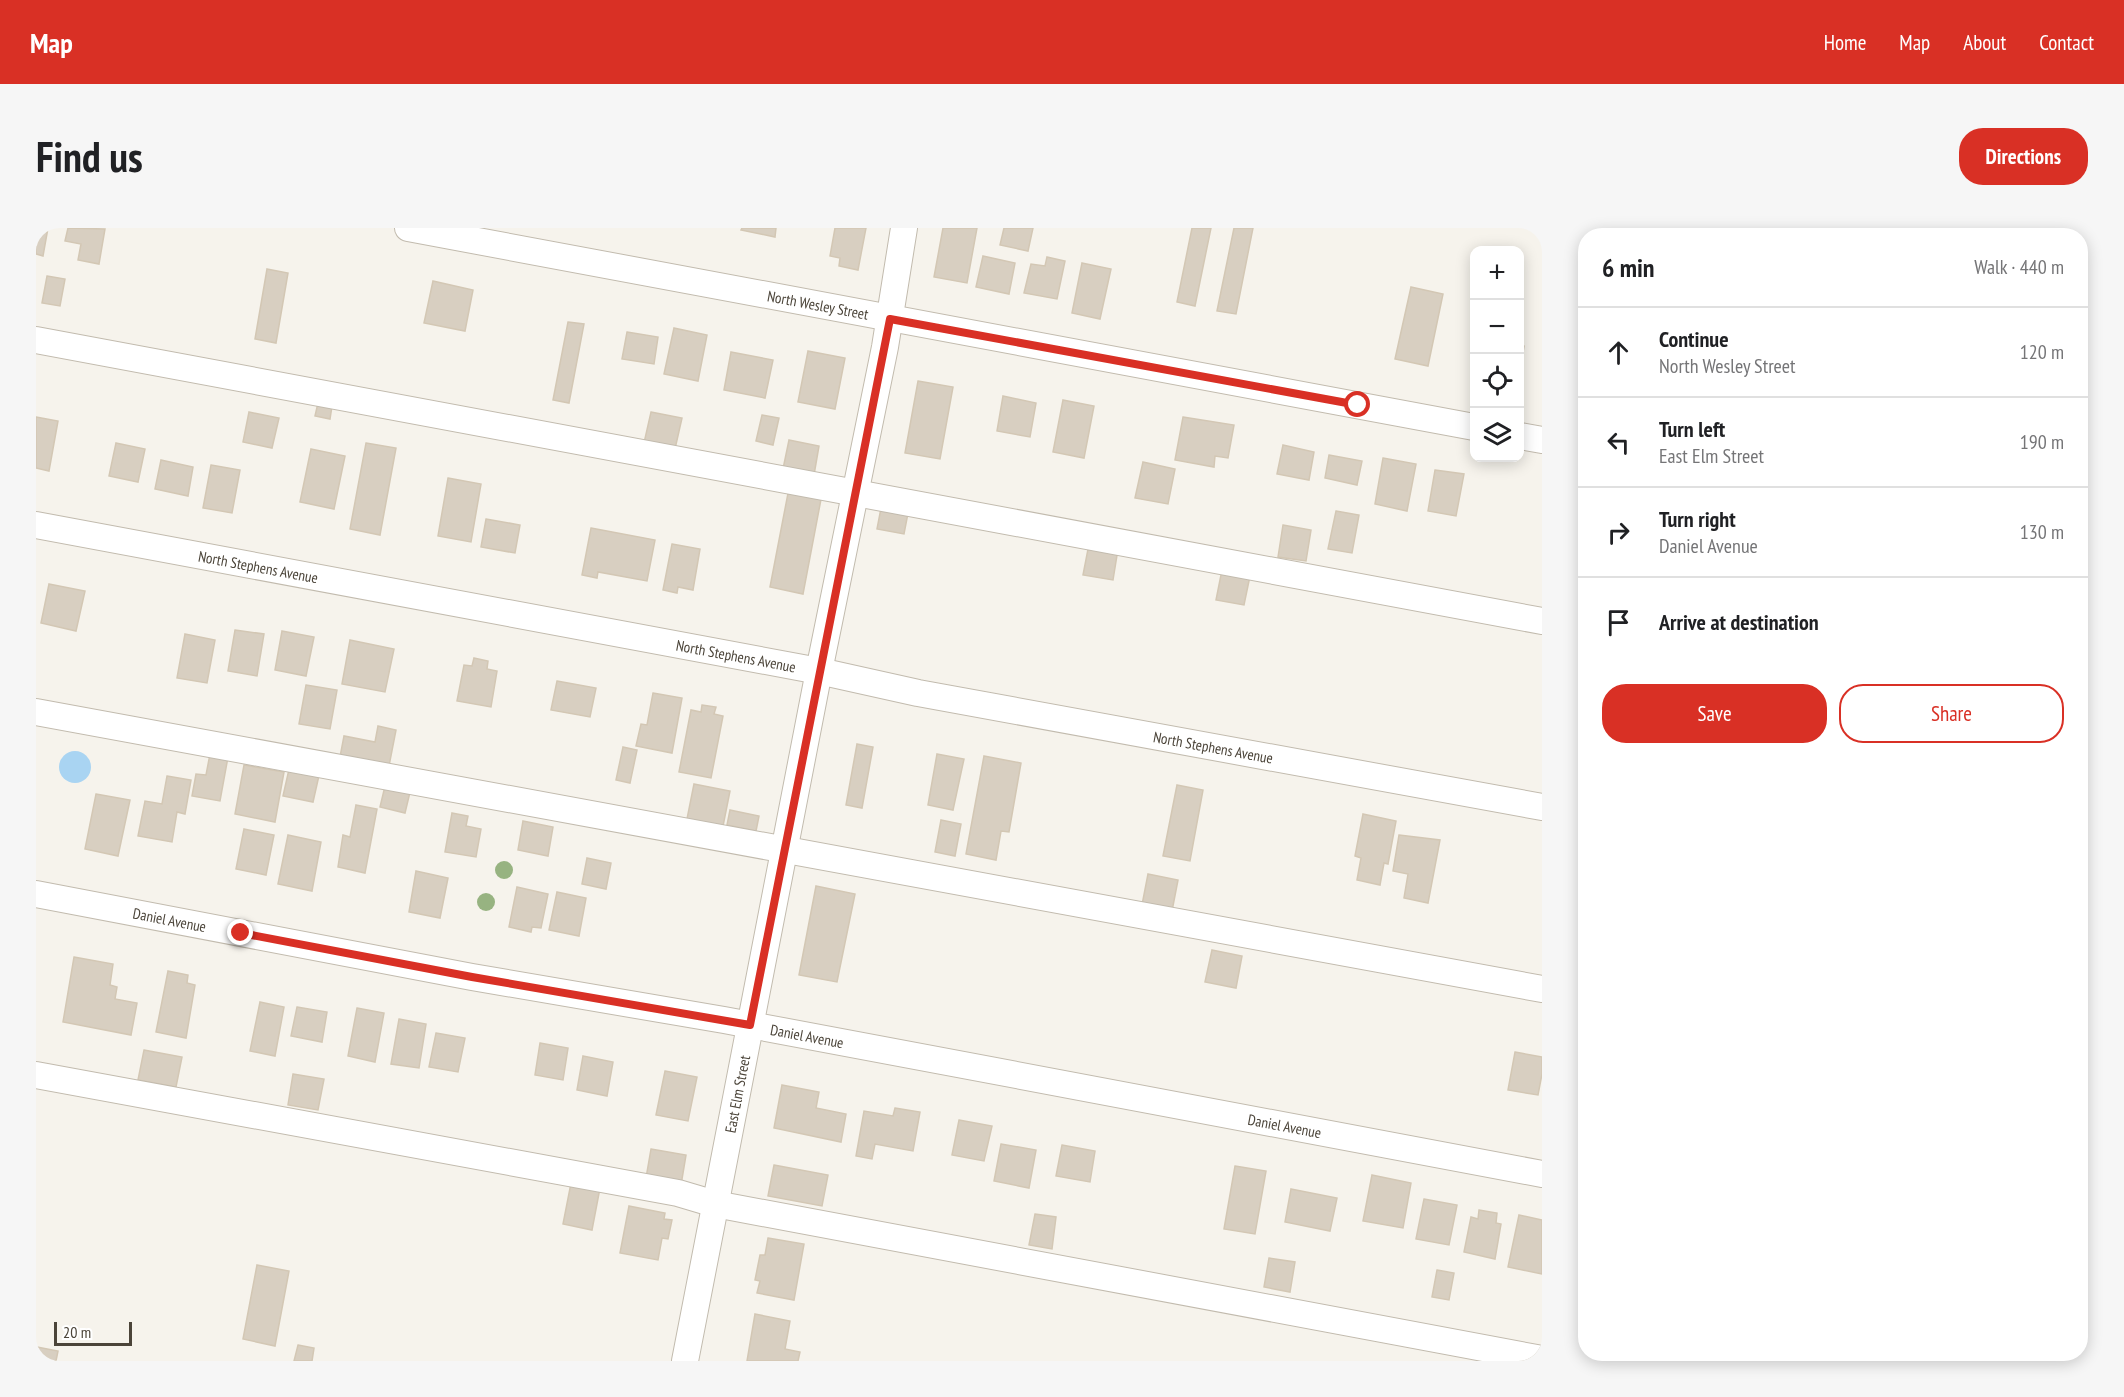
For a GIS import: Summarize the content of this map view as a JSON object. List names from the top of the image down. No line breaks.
{"streets":{"street":["North Wesley Street","North Stephens Avenue","Daniel Avenue","East Elm Street"]},"crossings":[["North Wesley Street","East Elm Street"],["North Stephens Avenue","East Elm Street"],["Daniel Avenue","East Elm Street"]],"scale_bar":"20 m","page":{"header":"Map","nav":["Home","Map","About","Contact"],"buttons":["Directions",["Save","Share"]],"title":"Find us","heading":["6 min","Walk · 440 m"],"map_buttons":["+","−"],"list":[["Continue","North Wesley Street","120 m"],["Turn left","East Elm Street","190 m"],["Turn right","Daniel Avenue","130 m"],"Arrive at destination"],"scale":"20 m"}}
